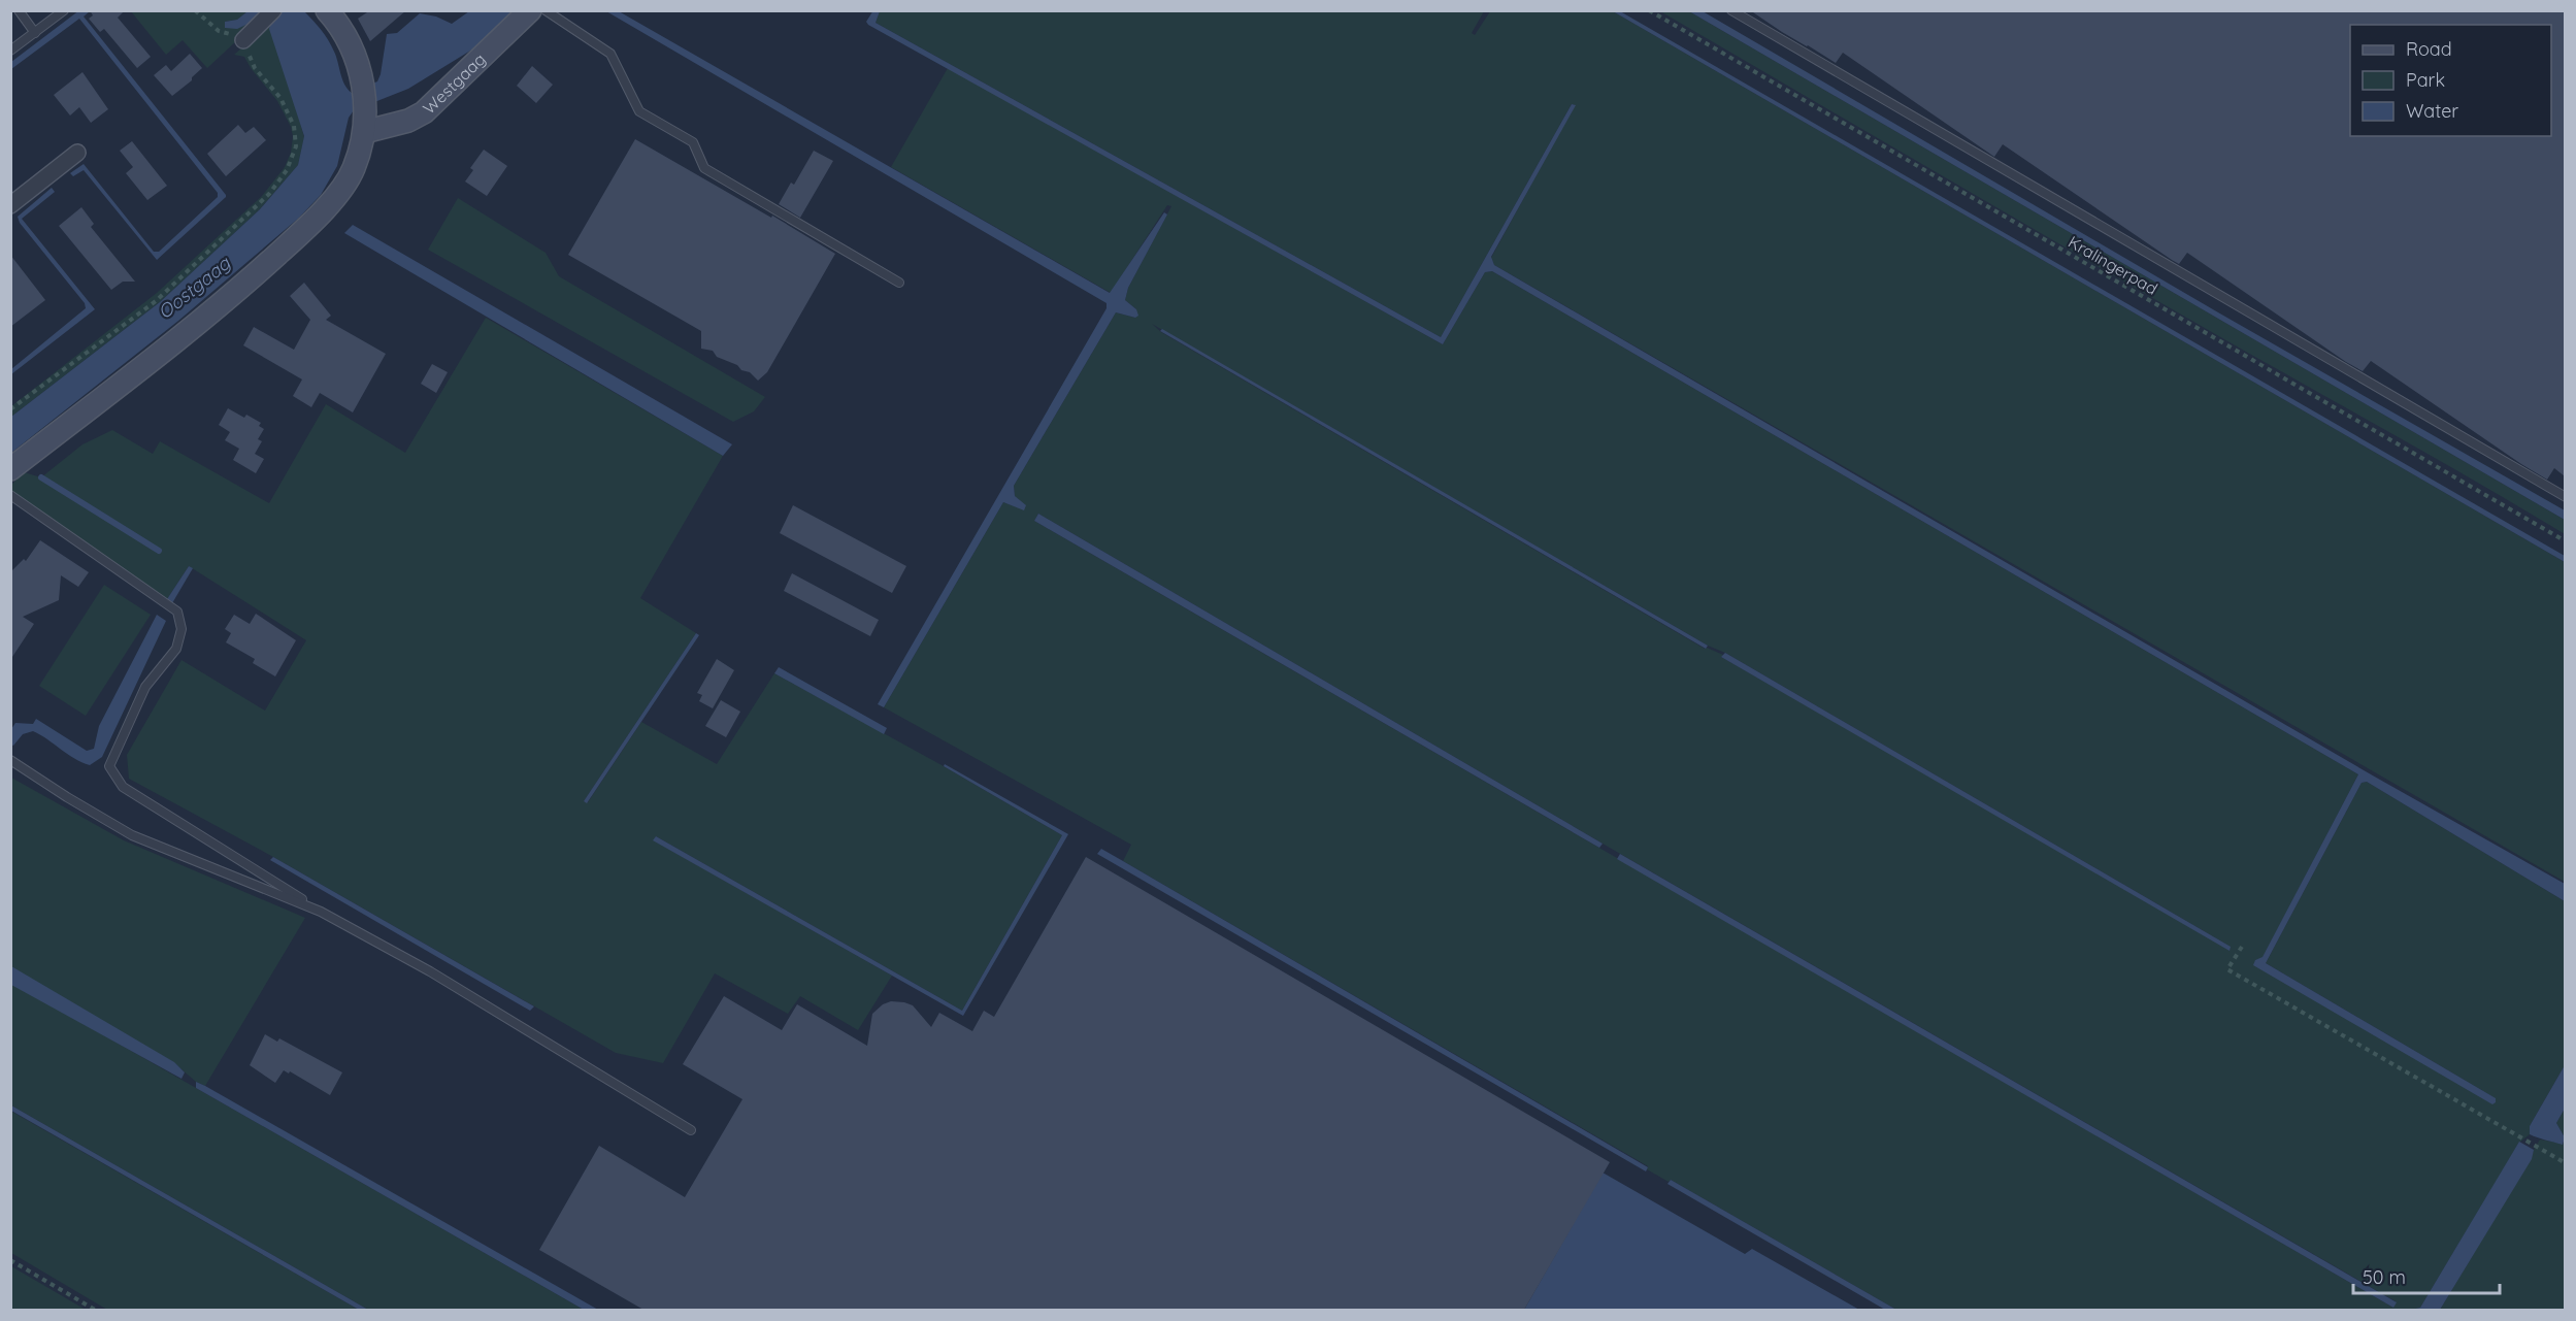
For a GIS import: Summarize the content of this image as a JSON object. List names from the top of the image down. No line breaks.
{"streets":{"main road":["Westgaag"],"path":["Kralingerpad"]},"water":["Oostgaag"],"legend":["Road","Park","Water"],"scale_bar":"50 m"}
